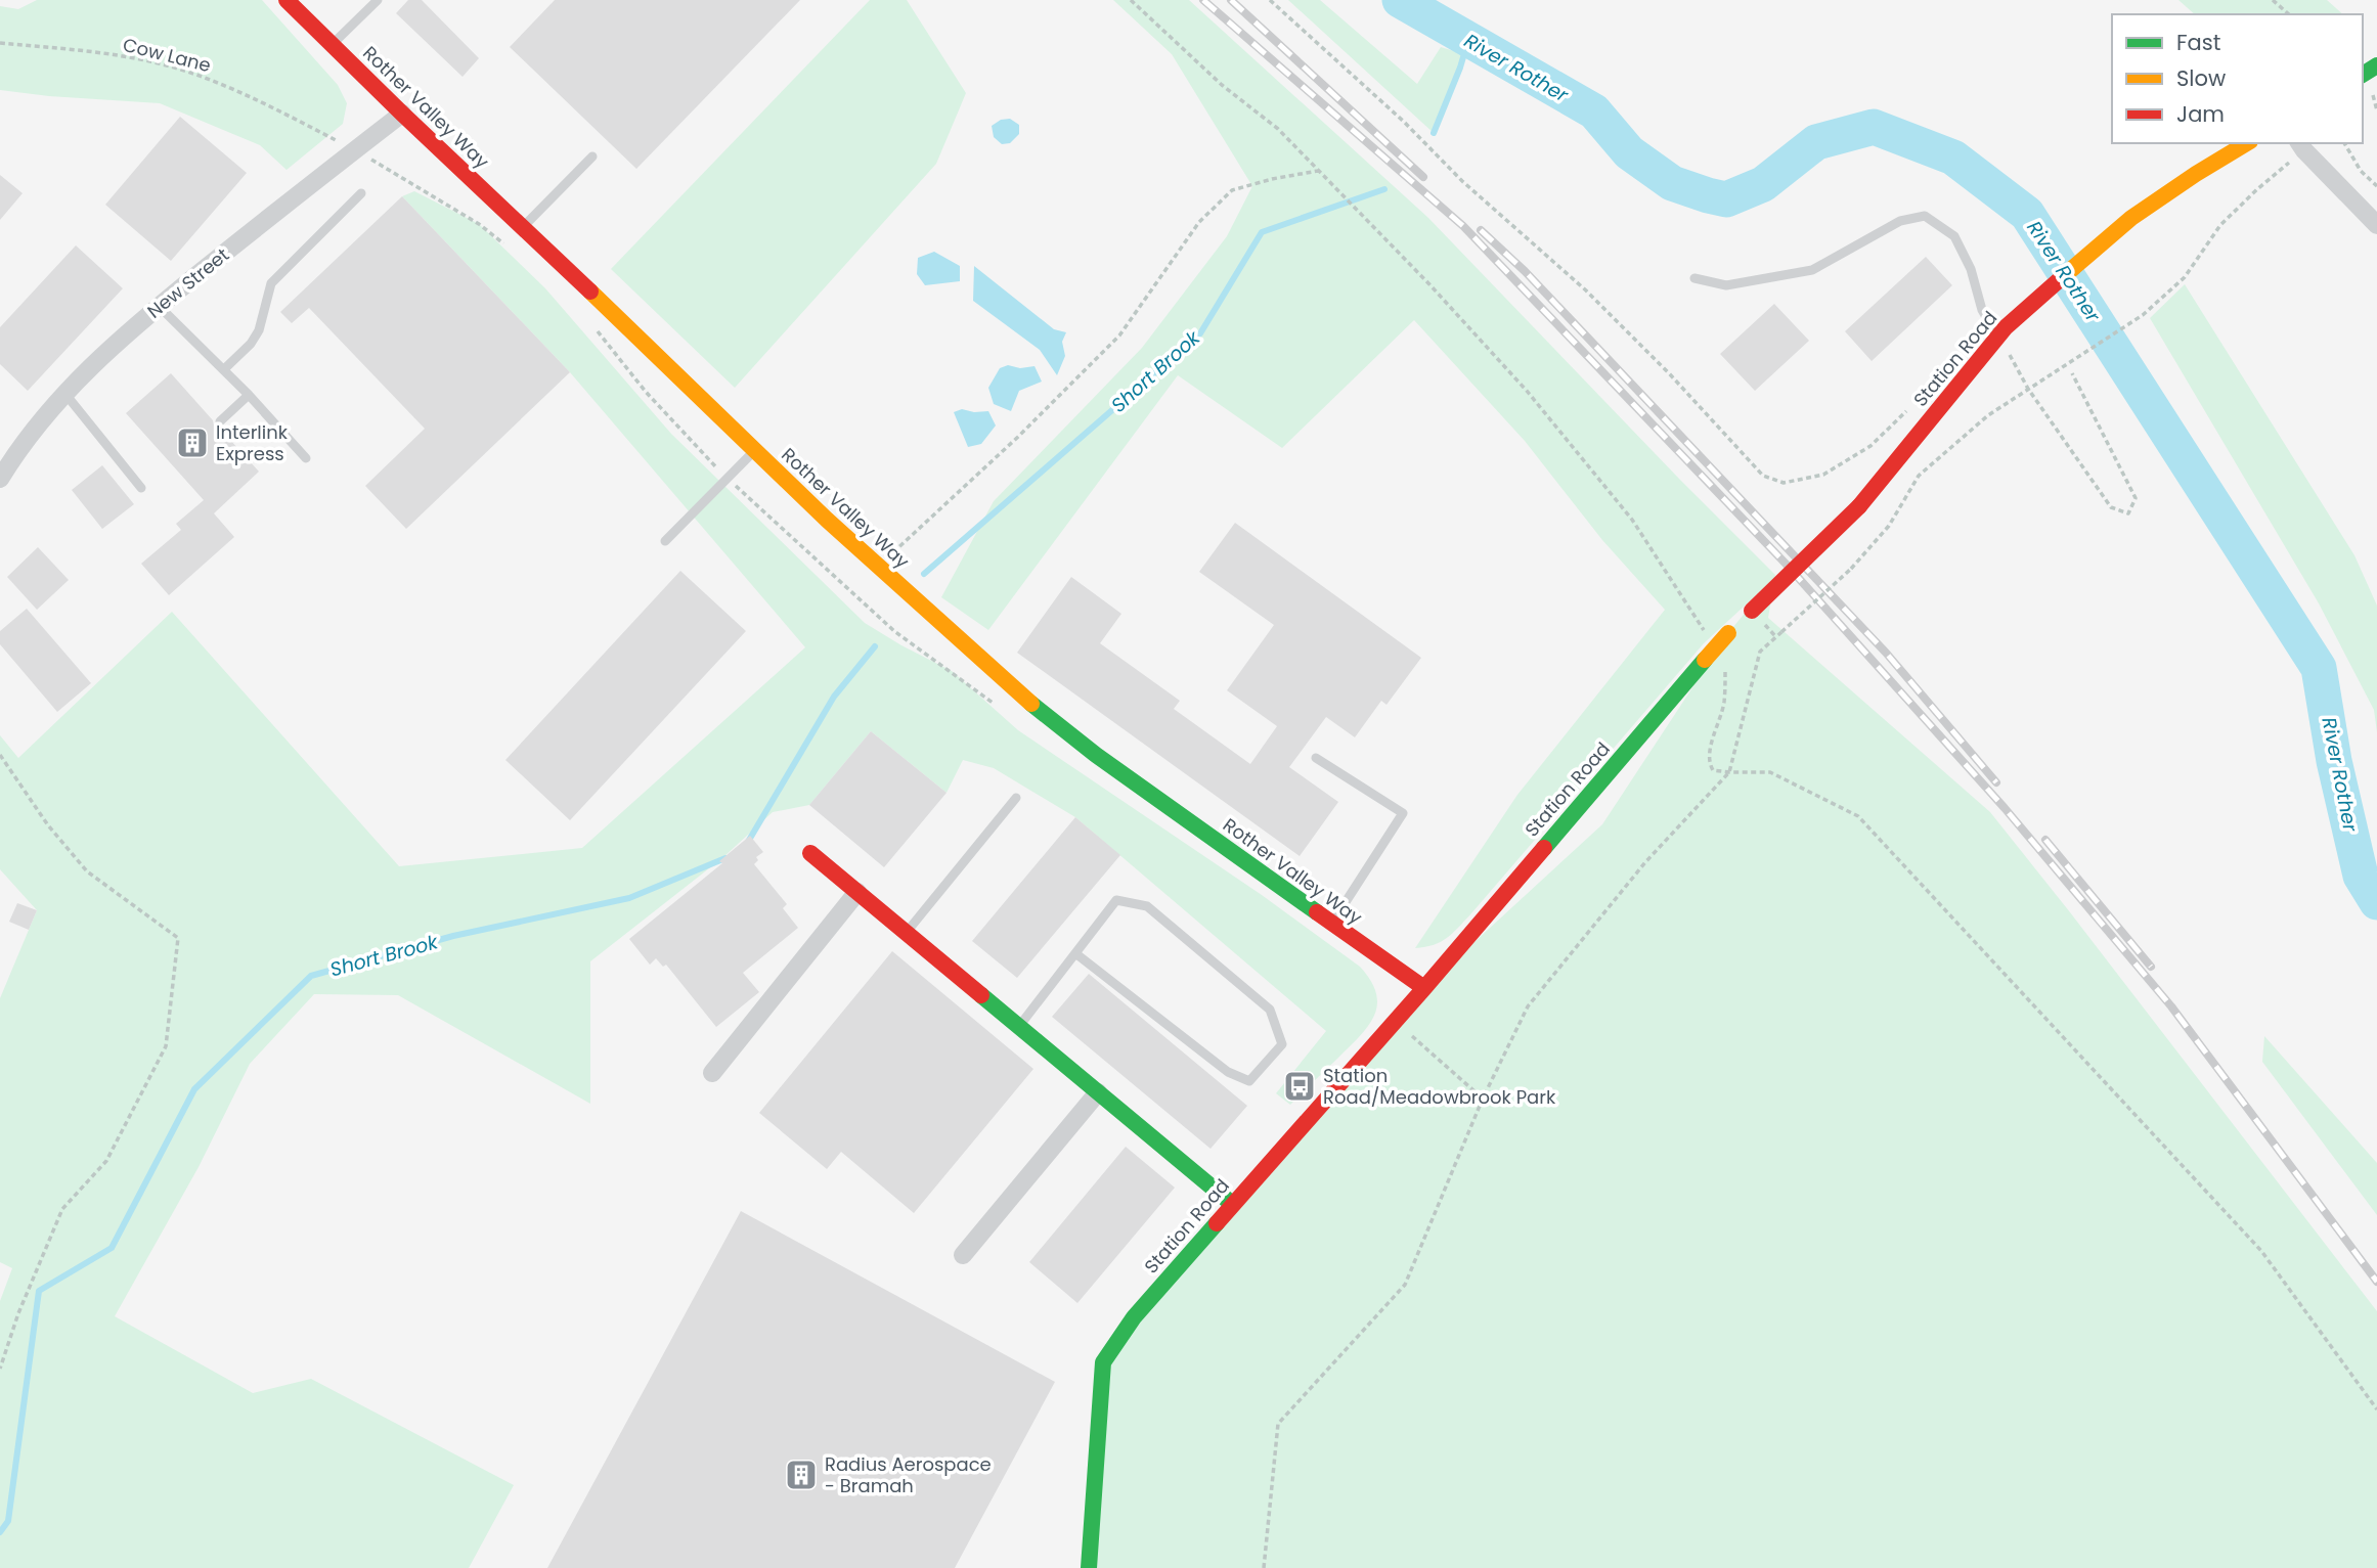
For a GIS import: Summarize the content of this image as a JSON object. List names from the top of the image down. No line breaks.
{"streets":{"street":["Rother Valley Way","New Street","Station Road"],"path":["Cow Lane"]},"crossings":[["Cow Lane","New Street"],["Rother Valley Way","New Street"],["Rother Valley Way","Station Road"]],"water":["River Rother","Short Brook"],"places":{"building":["Interlink Express","Radius Aerospace - Bramah"],"bus stop":["Station Road/Meadowbrook Park"]},"legend":["Fast","Slow","Jam"]}
